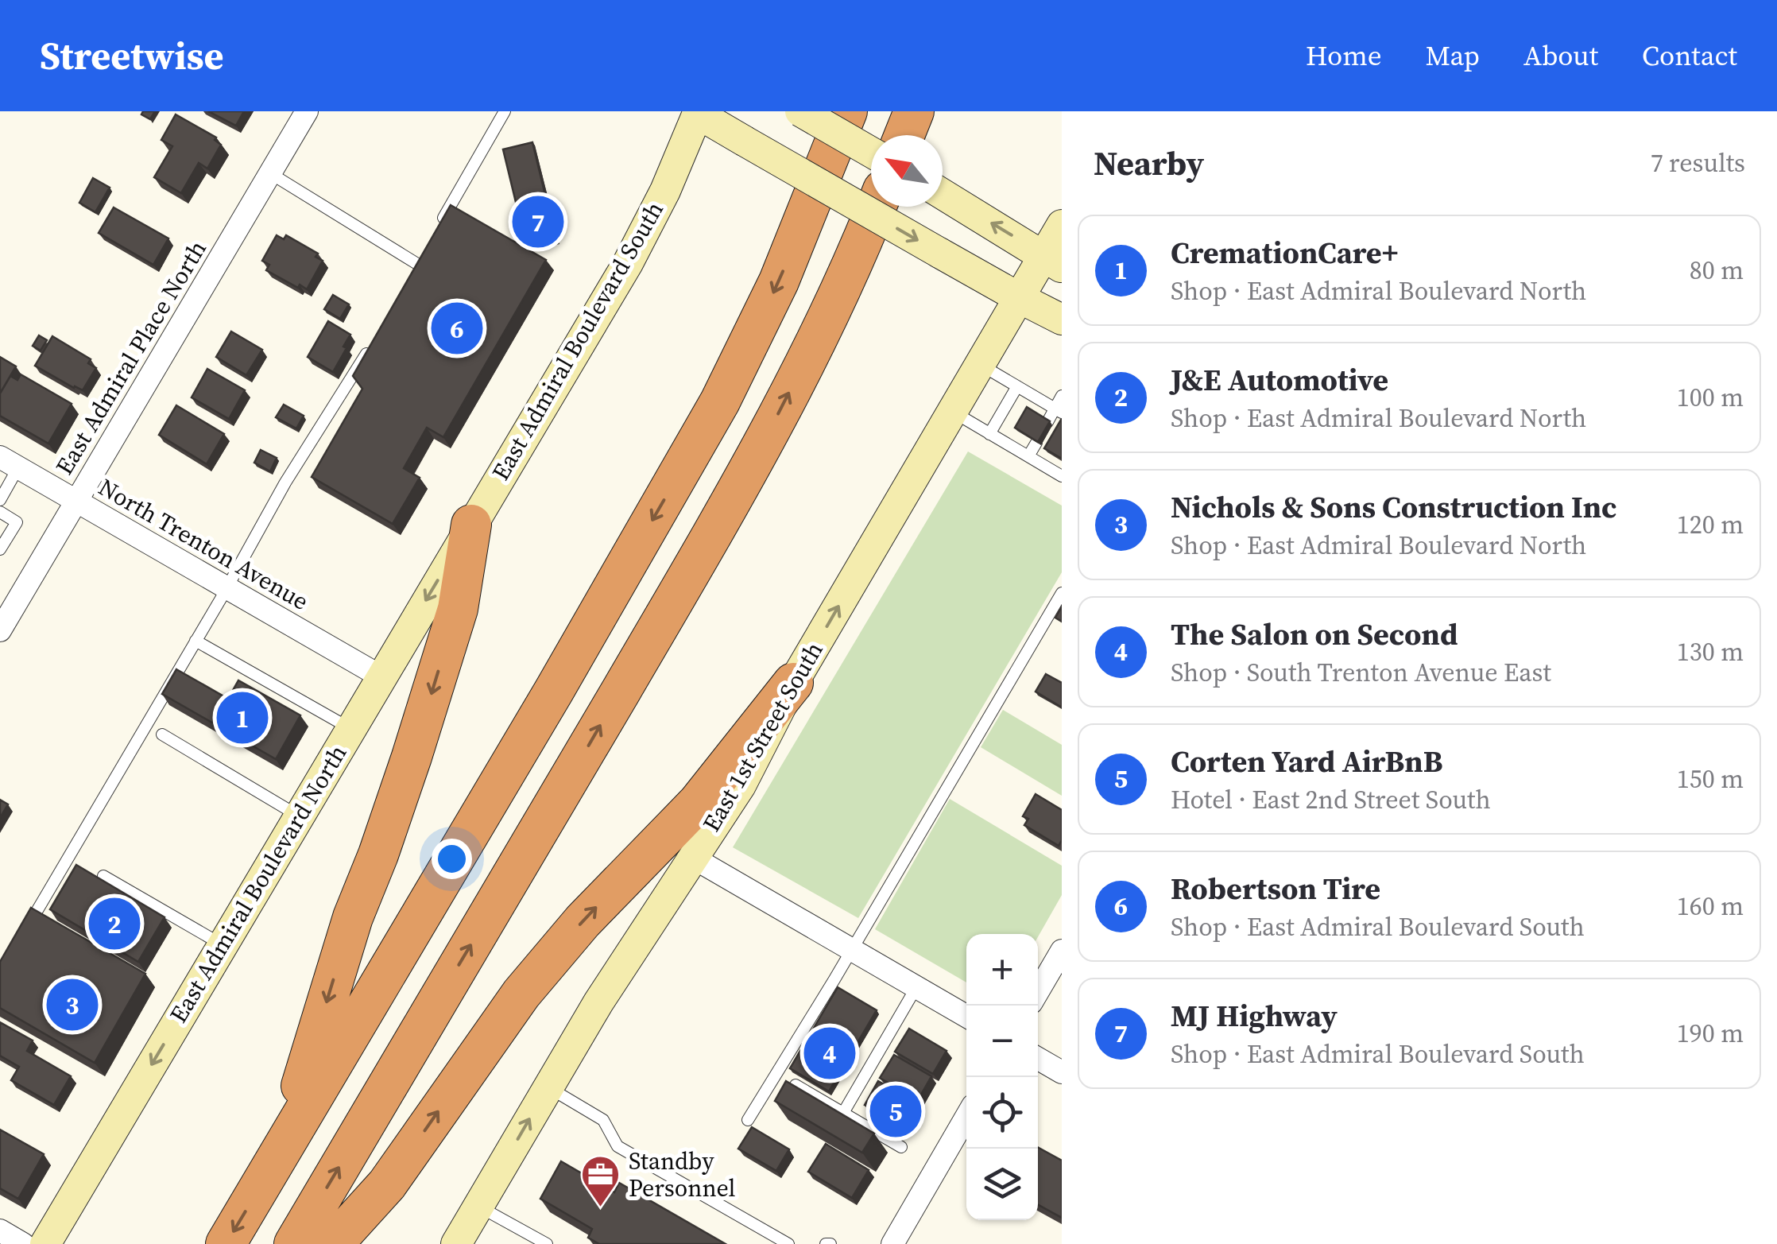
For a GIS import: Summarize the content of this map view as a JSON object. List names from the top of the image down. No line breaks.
{"streets":{"main road":["East Admiral Boulevard South","East 1st Street South","East Admiral Boulevard North"],"street":["East Admiral Place North","North Trenton Avenue"]},"crossings":[["East Admiral Boulevard South","East Admiral Boulevard North"],["East Admiral Place North","North Trenton Avenue"],["North Trenton Avenue","East Admiral Boulevard North"]],"one_way":["East 1st Street South","East Admiral Boulevard North"],"places":{"office":["Standby Personnel"]},"north":"top left","page":{"header":"Streetwise","nav":["Home","Map","About","Contact"],"heading":["Nearby","7 results"],"pins":["7","6","1","2","3","4","5"],"list":[{"mark":"1","name":"CremationCare+","note":"Shop · East Admiral Boulevard North","value":"80 m"},{"mark":"2","name":"J&E Automotive","note":"Shop · East Admiral Boulevard North","value":"100 m"},{"mark":"3","name":"Nichols & Sons Construction Inc","note":"Shop · East Admiral Boulevard North","value":"120 m"},{"mark":"4","name":"The Salon on Second","note":"Shop · South Trenton Avenue East","value":"130 m"},{"mark":"5","name":"Corten Yard AirBnB","note":"Hotel · East 2nd Street South","value":"150 m"},{"mark":"6","name":"Robertson Tire","note":"Shop · East Admiral Boulevard South","value":"160 m"},{"mark":"7","name":"MJ Highway","note":"Shop · East Admiral Boulevard South","value":"190 m"}],"map_buttons":["+","−"]}}
